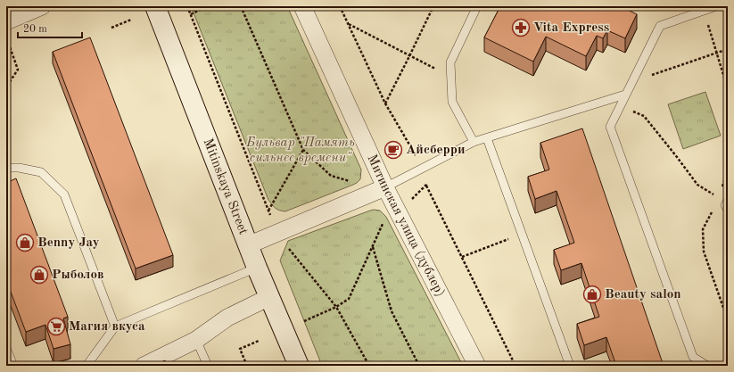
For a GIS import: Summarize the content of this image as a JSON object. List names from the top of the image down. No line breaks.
{"streets":{"main road":["Mitinskaya Street"],"street":["Митинская улица (дублер)"]},"parks":["Бульвар \"Память сильнее времени\""],"places":{"pharmacy":["Vita Express"],"cafe":["Айсберри"],"shop":["Benny Jay","Рыболов","Beauty salon"],"supermarket":["Магия вкуса"]},"scale_bar":"20 m"}
